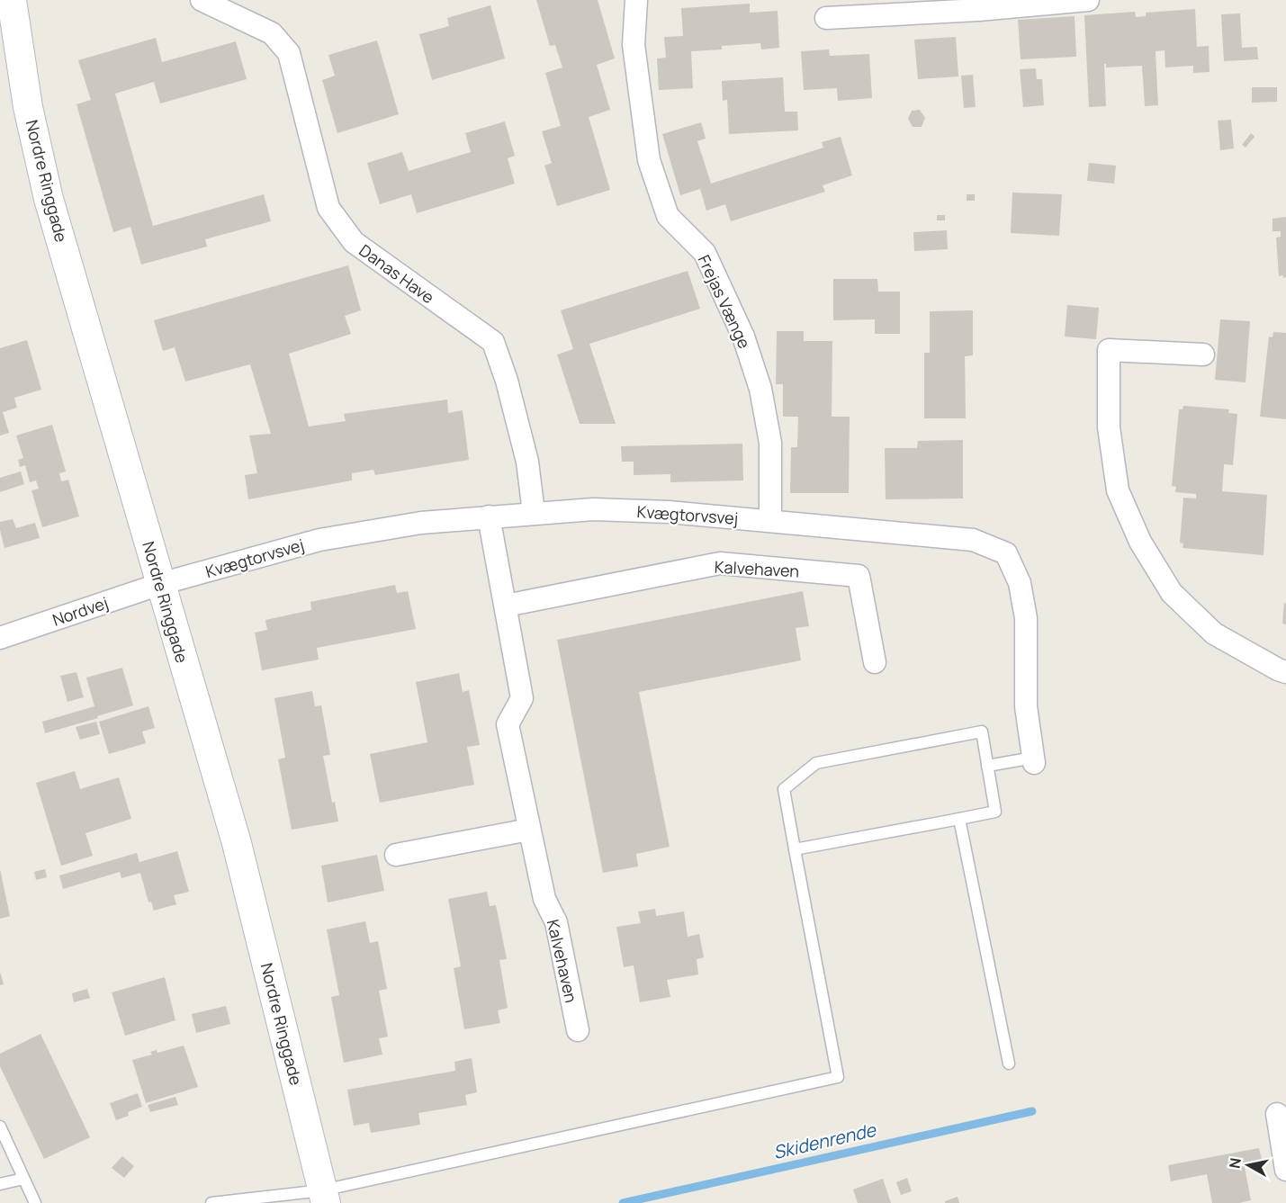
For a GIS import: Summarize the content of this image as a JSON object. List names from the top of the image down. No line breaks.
{"streets":{"street":["Nordre Ringgade","Danas Have","Frejas Vænge","Kvægtorvsvej","Kalvehaven","Nordvej"]},"crossings":[["Nordre Ringgade","Kvægtorvsvej"],["Nordre Ringgade","Nordvej"],["Danas Have","Kvægtorvsvej"],["Frejas Vænge","Kvægtorvsvej"],["Kvægtorvsvej","Kalvehaven"],["Kvægtorvsvej","Nordvej"]],"water":["Skidenrende"],"north":"left"}
